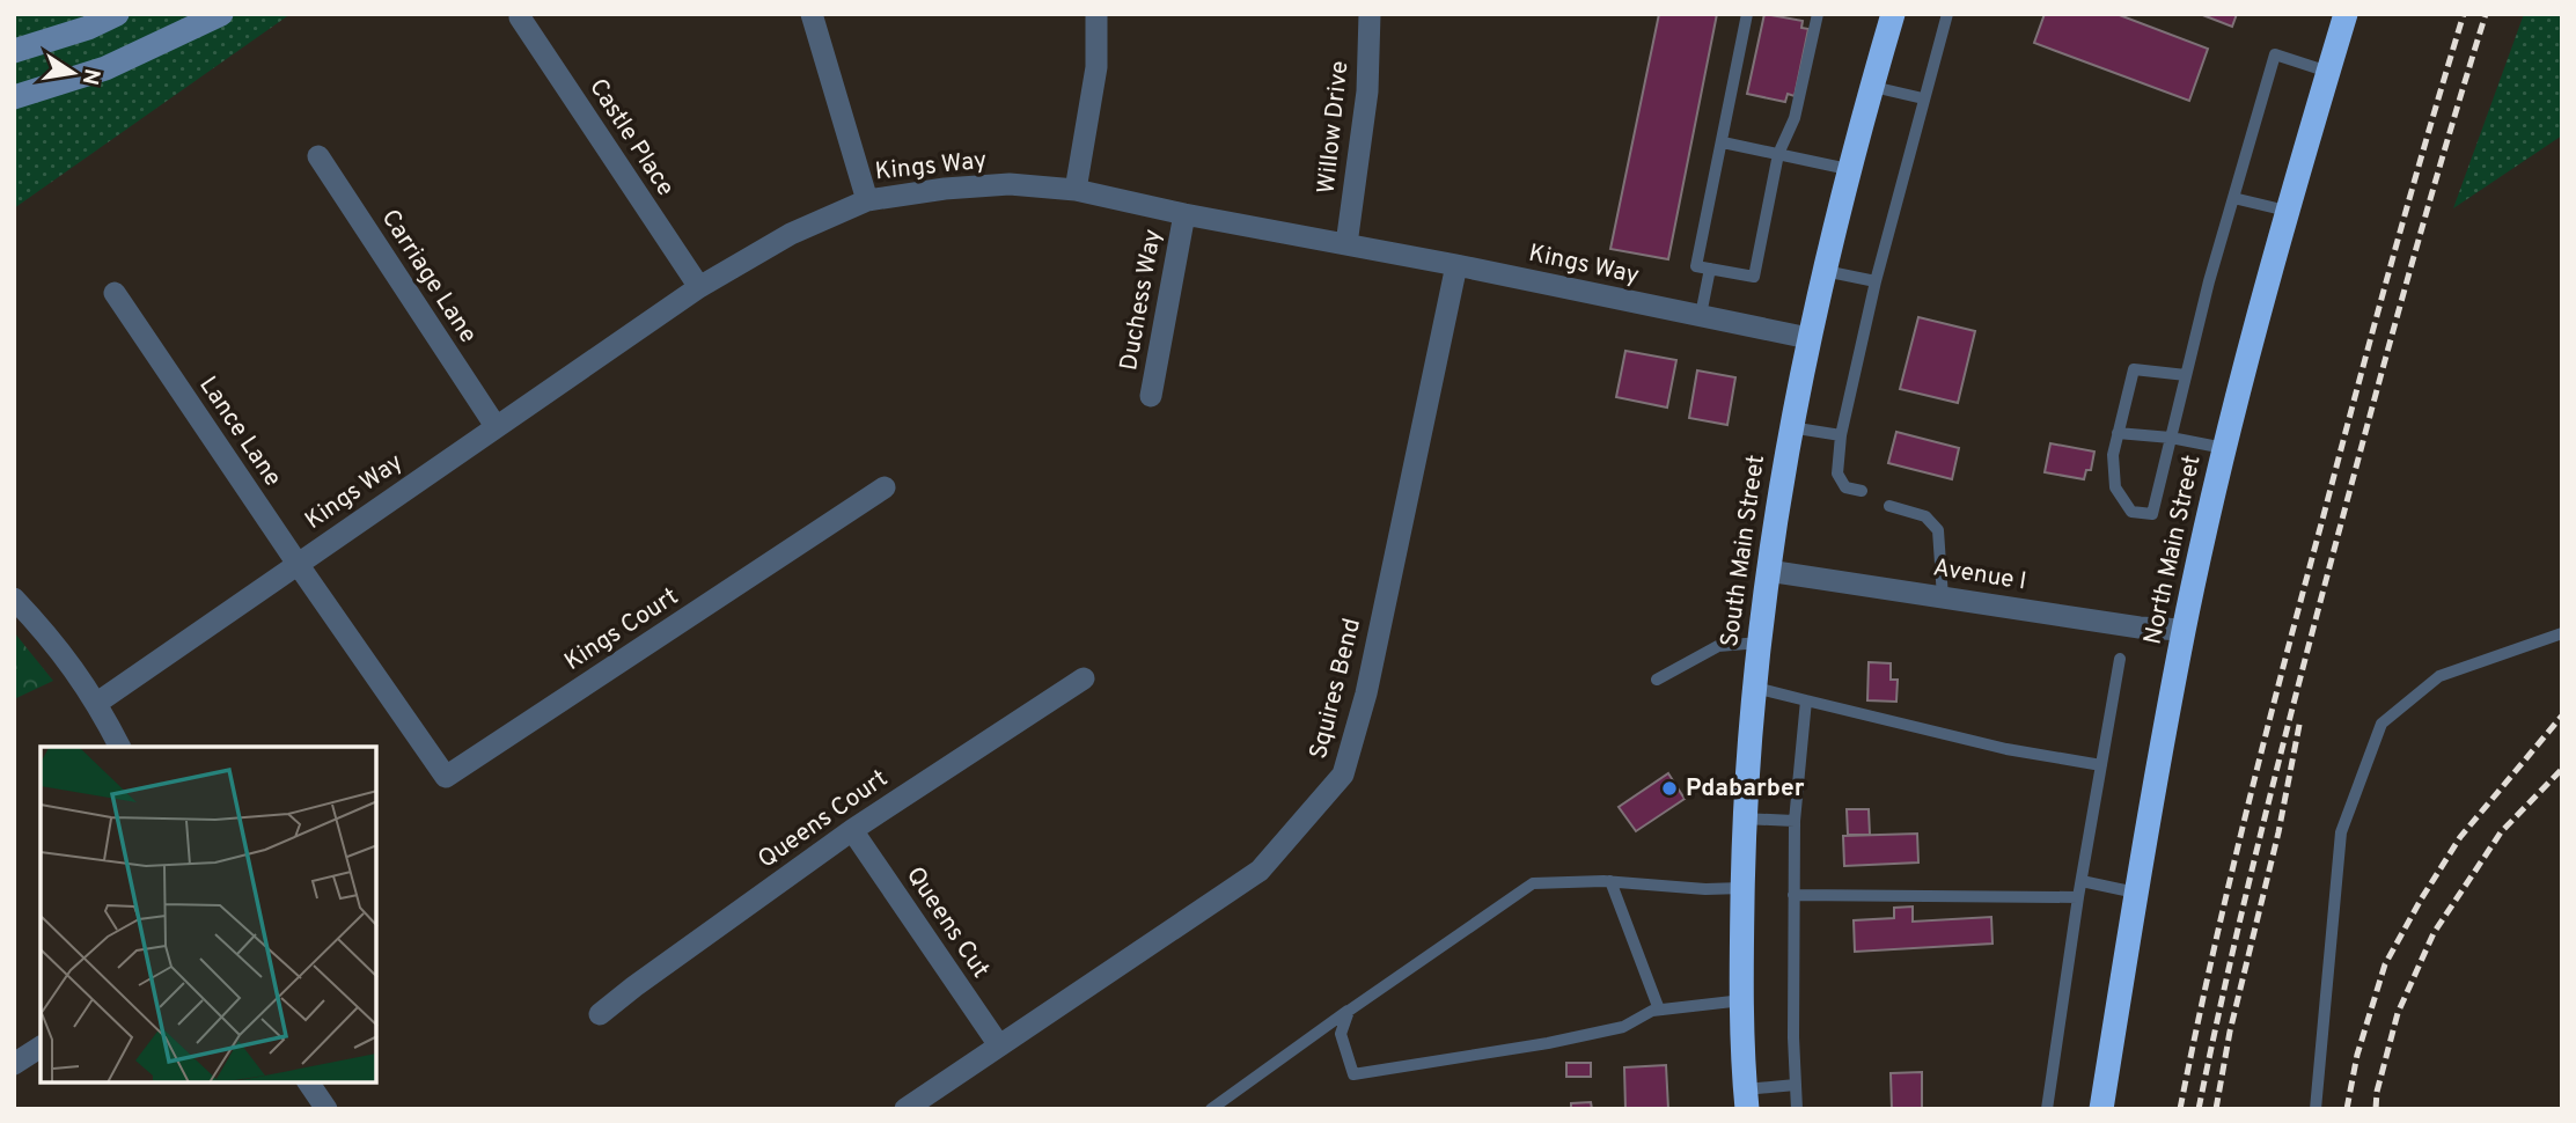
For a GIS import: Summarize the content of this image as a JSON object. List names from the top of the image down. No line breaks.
{"streets":{"highway":["North Main Street","South Main Street"],"street":["Willow Drive","Castle Place","Kings Way","Carriage Lane","Duchess Way","Lance Lane","Avenue I","Kings Court","Squires Bend","Queens Court","Queens Cut"]},"crossings":[["Willow Drive","Kings Way"],["Castle Place","Kings Way"],["Kings Way","Carriage Lane"],["Kings Way","Duchess Way"],["Kings Way","Lance Lane"],["Kings Way","South Main Street"],["Kings Way","Squires Bend"],["Lance Lane","Kings Court"],["North Main Street","Avenue I"],["South Main Street","Avenue I"],["Squires Bend","Queens Cut"],["Queens Court","Queens Cut"]],"places":["Pdabarber"],"north":"right"}
